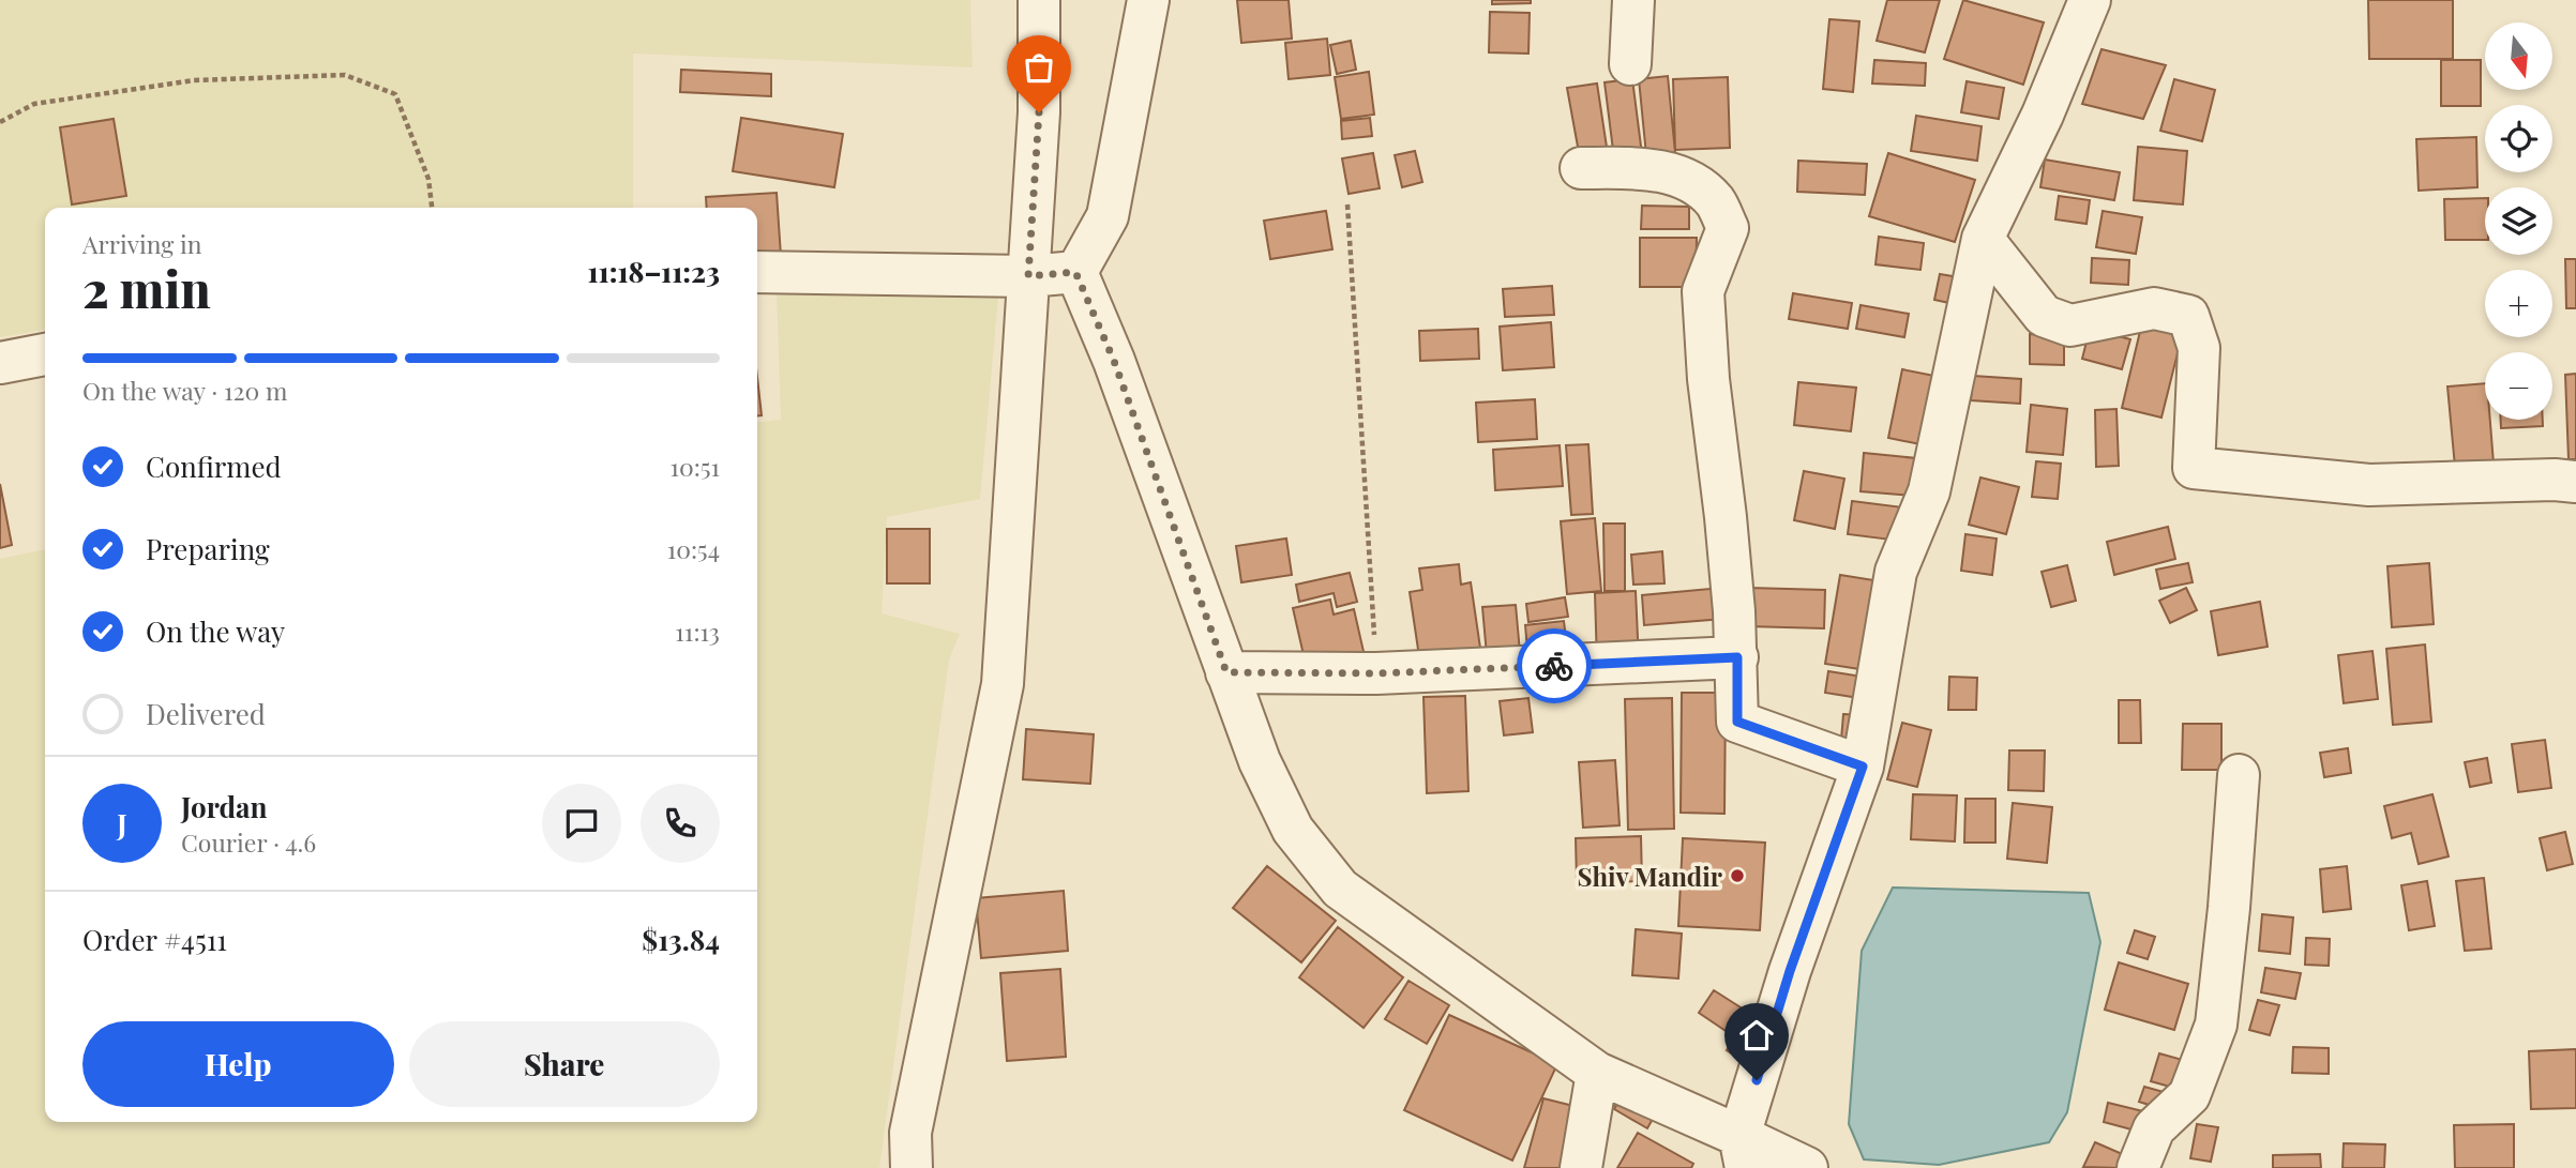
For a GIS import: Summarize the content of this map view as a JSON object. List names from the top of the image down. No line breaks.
{"places":["Shiv Mandir"],"north":"bottom","page":{"map_buttons":["+","−"],"heading":["2 min","Arriving in","11:18–11:23"],"panel":["Jordan","Courier · 4.6","Order #4511","$13.84"],"bar":"On the way · 120 m","list":[["Confirmed","10:51"],["Preparing","10:54"],["On the way","11:13"],"Delivered"],"round":"J","buttons":["Help","Share"]}}
